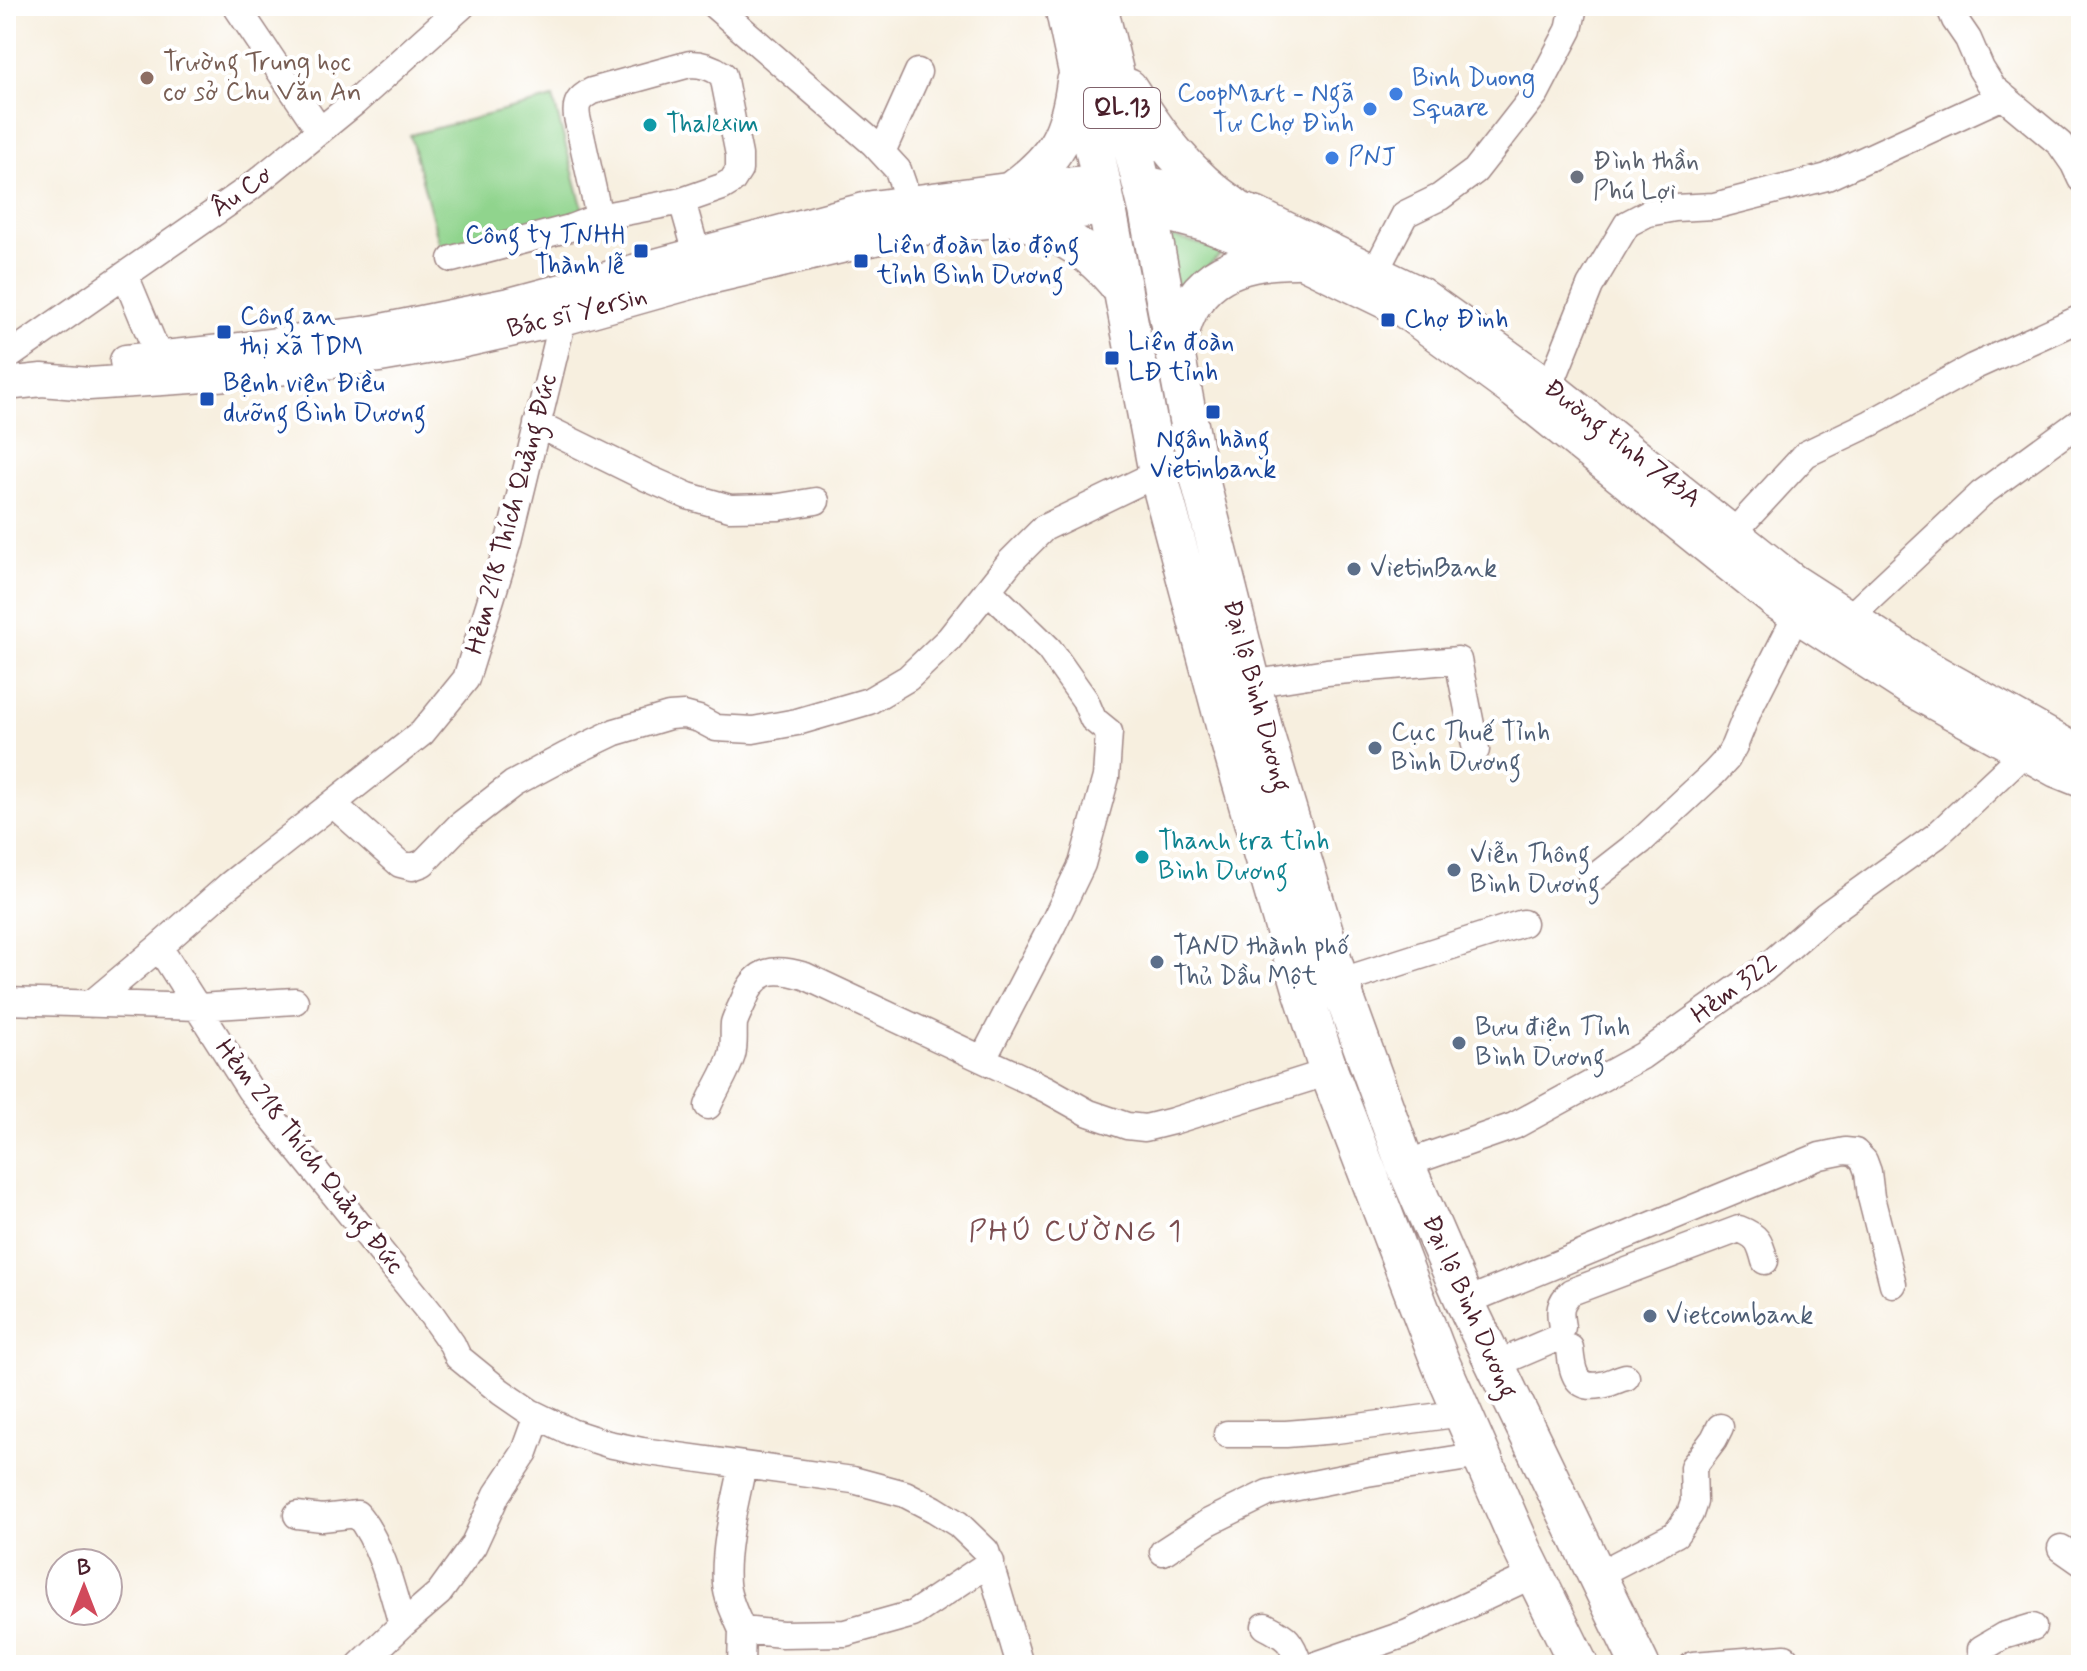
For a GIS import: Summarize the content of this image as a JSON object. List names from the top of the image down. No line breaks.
{"streets":{"highway":["QL.13","Đại lộ Bình Dương"],"main road":["Bác sĩ Yersin","Đường tỉnh 743A"],"street":["Âu Cơ","Hẻm 218 Thích Quảng Đức","Hẻm 322"]},"crossings":[["Bác sĩ Yersin","Hẻm 218 Thích Quảng Đức"],["Bác sĩ Yersin","Đại lộ Bình Dương"],["Đường tỉnh 743A","Đại lộ Bình Dương"],["Đường tỉnh 743A","Hẻm 322"],["Đại lộ Bình Dương","Hẻm 322"]],"districts":["PHÚ CƯỜNG 1"],"places":{"other":["Trường Trung học cơ sở Chu Văn An","Binh Duong Square","CoopMart - Ngã Tư Chợ Đình","Thalexim","PNJ","Đình thần Phú Lợi","VietinBank","Cục Thuế Tỉnh Bình Dương","Thanh tra tỉnh Bình Dương","Viễn Thông Bình Dương","TAND thành phố Thủ Dầu Một","Bưu điện Tỉnh Bình Dương","Vietcombank"],"transit":["Công ty TNHH Thành lễ","Liên đoàn lao động tỉnh Bình Dương","Chợ Đình","Công an thị xã TDM","Liên đoàn LĐ tỉnh","Bệnh viện Điều dưỡng Bình Dương","Ngân hàng Vietinbank"]},"north":"top"}
